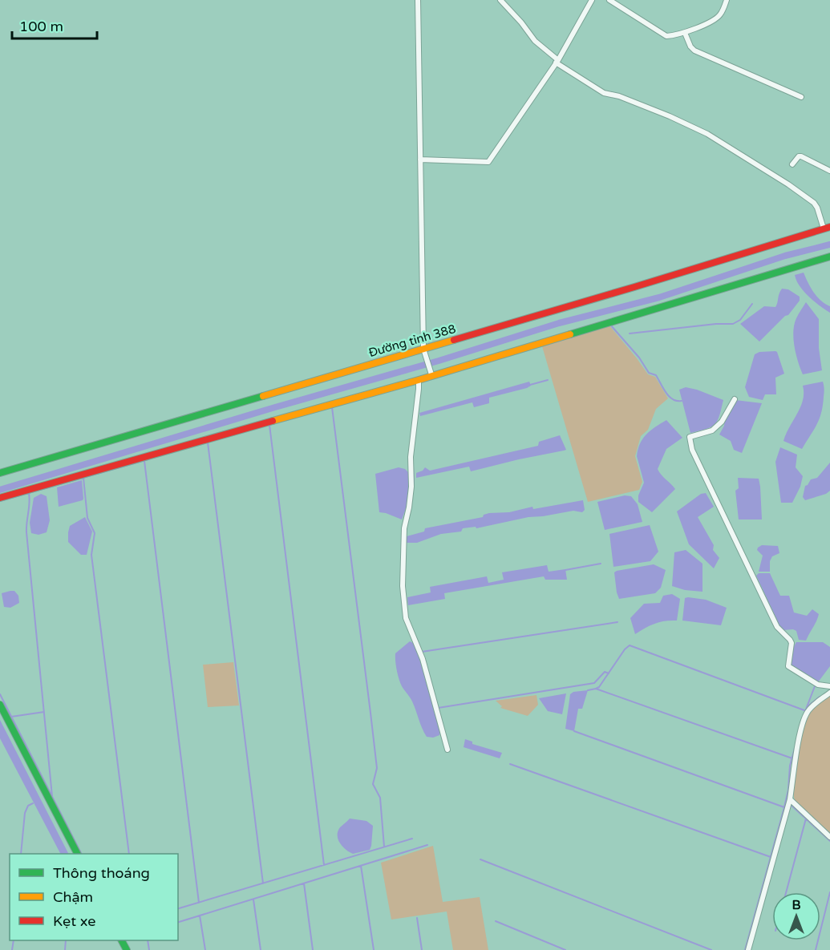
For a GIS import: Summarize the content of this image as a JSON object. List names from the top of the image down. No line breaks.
{"streets":{"street":["Đường tỉnh 388"]},"legend":["Thông thoáng","Chậm","Kẹt xe"],"scale_bar":"100 m","north":"top"}
